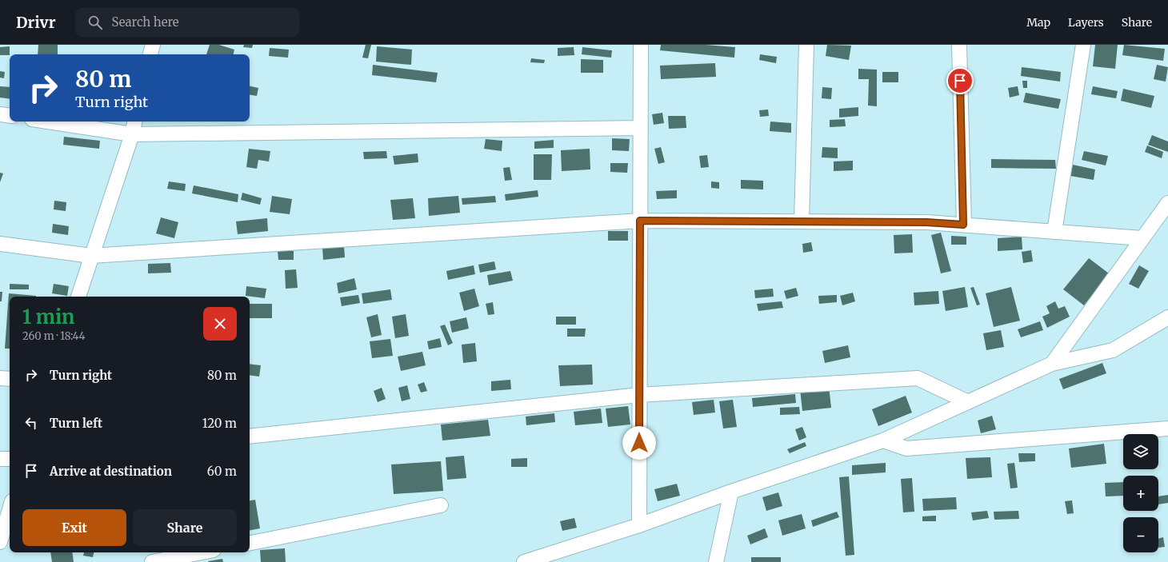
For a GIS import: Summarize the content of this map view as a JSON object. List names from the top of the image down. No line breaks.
{"page":{"header":"Drivr","search":"Search here","nav":["Map","Layers","Share"],"turn":["80 m","Turn right"],"heading":["1 min","260 m · 18:44"],"list":[{"name":"Turn right","value":"80 m"},{"name":"Turn left","value":"120 m"},{"name":"Arrive at destination","value":"60 m"}],"map_buttons":["+","−"],"buttons":["Exit","Share"]}}
